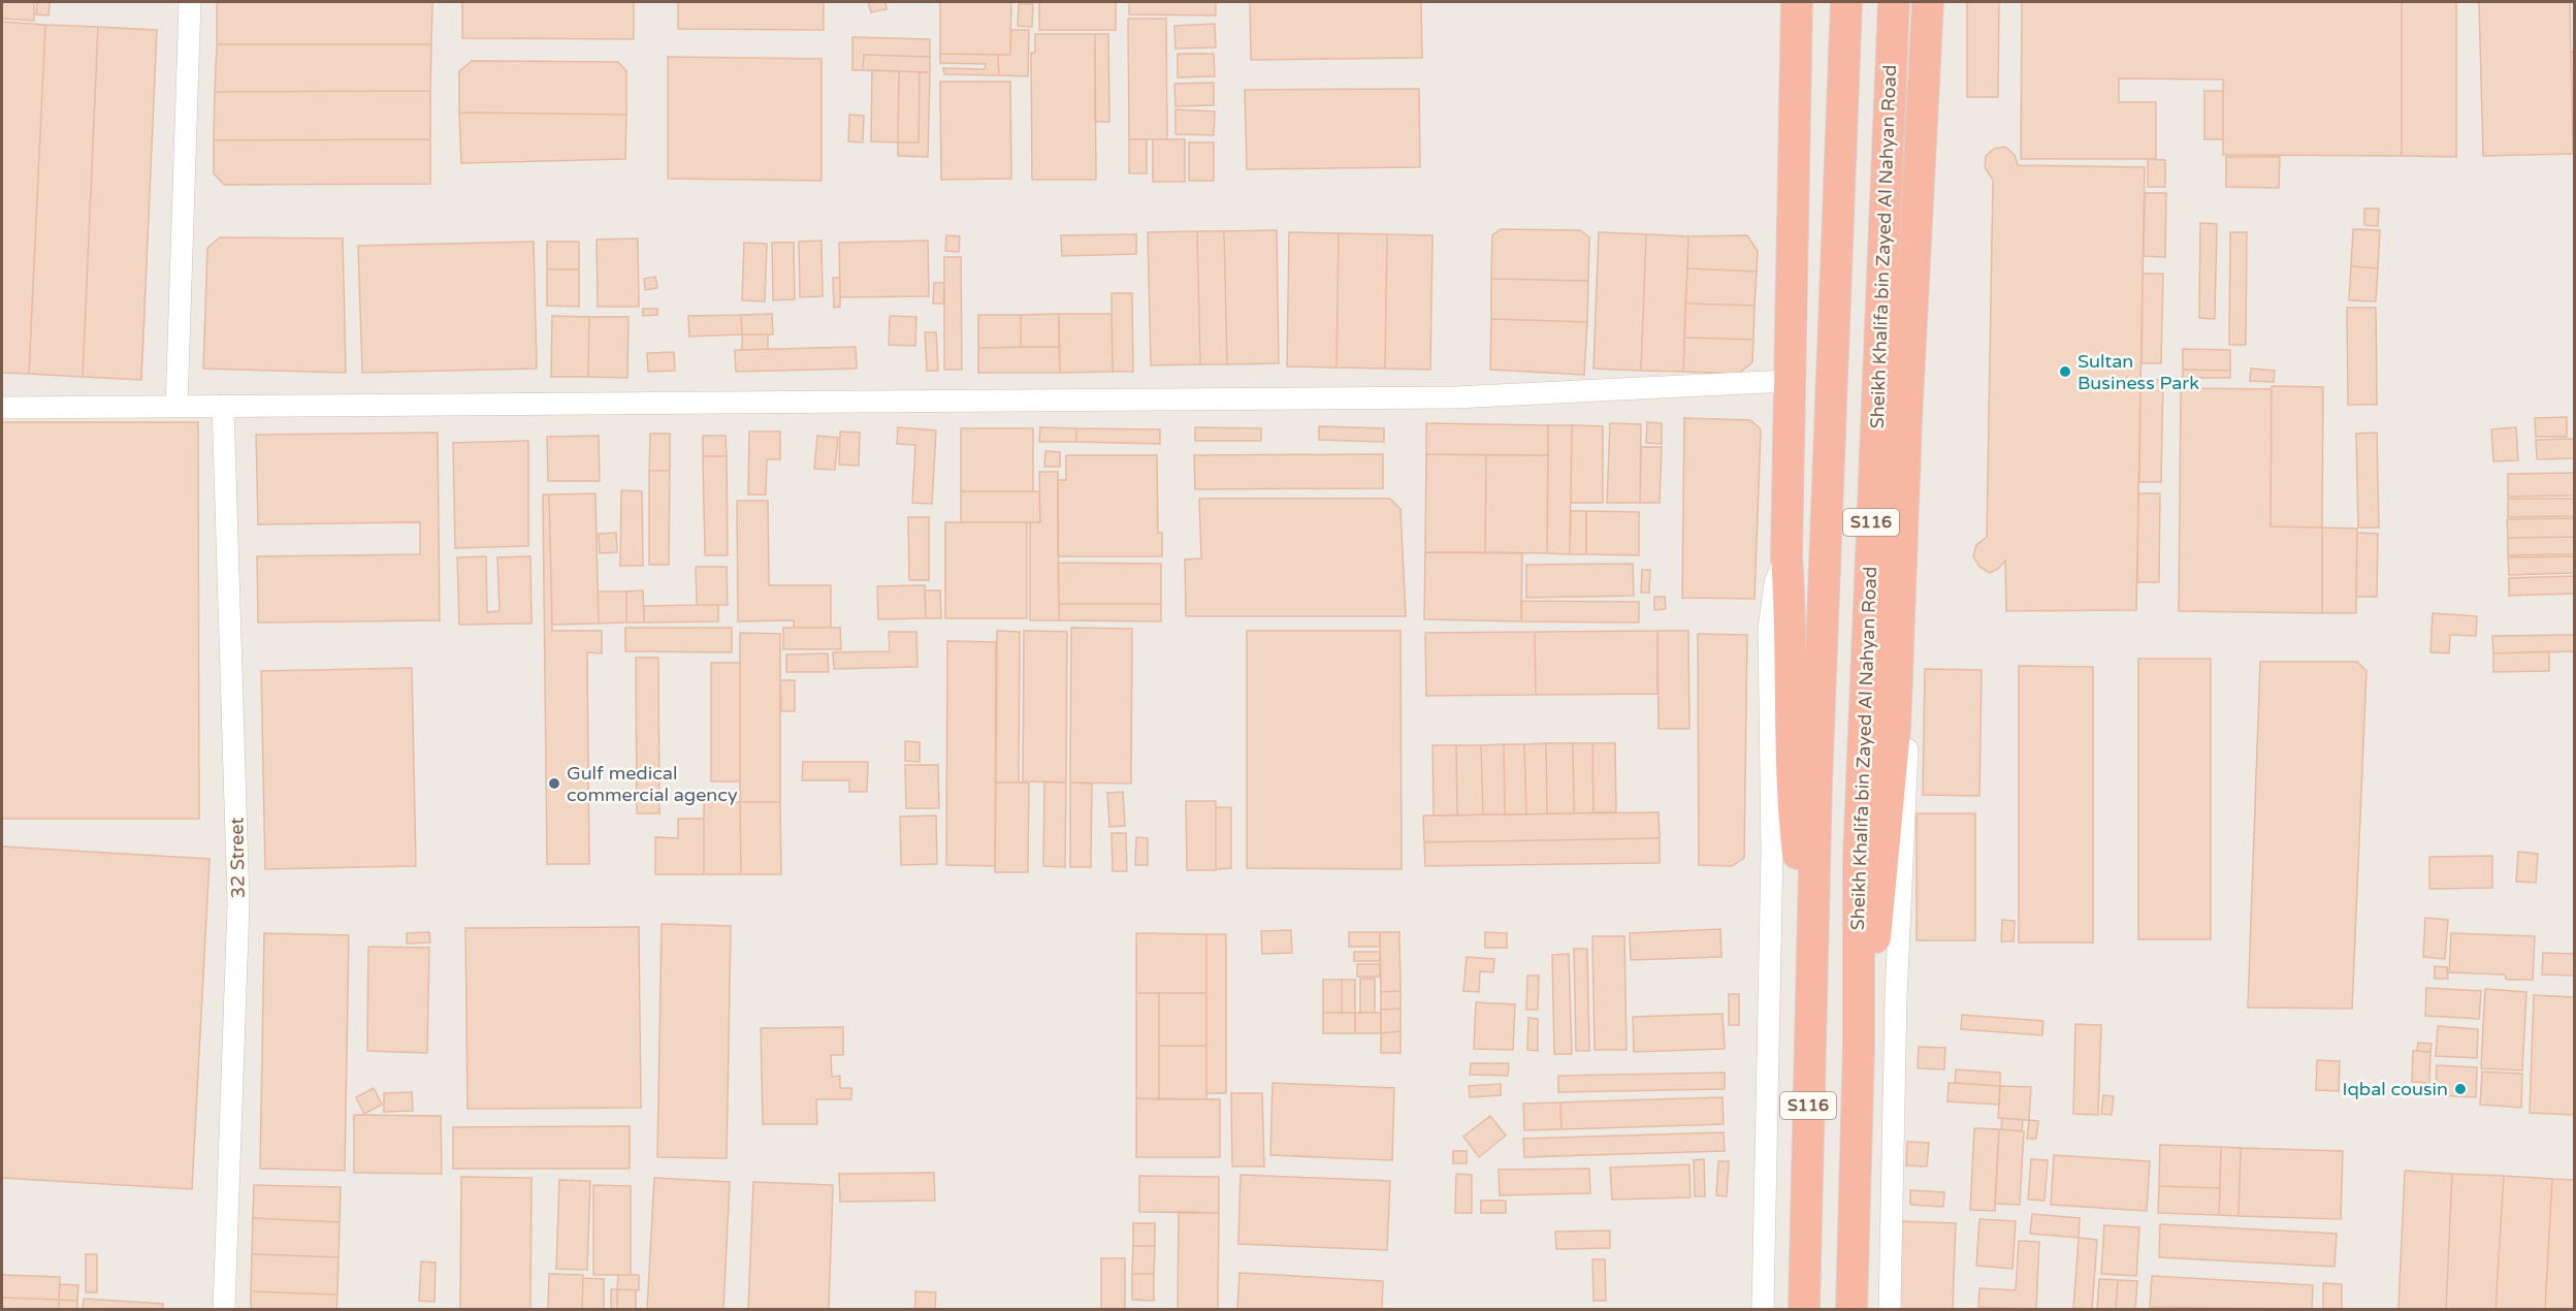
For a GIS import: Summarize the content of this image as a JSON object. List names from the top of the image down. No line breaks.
{"streets":{"highway":["Sheikh Khalifa bin Zayed Al Nahyan Road","S116"],"street":["32 Street"]},"places":["Sultan Business Park","Gulf medical commercial agency","Iqbal cousin"]}
